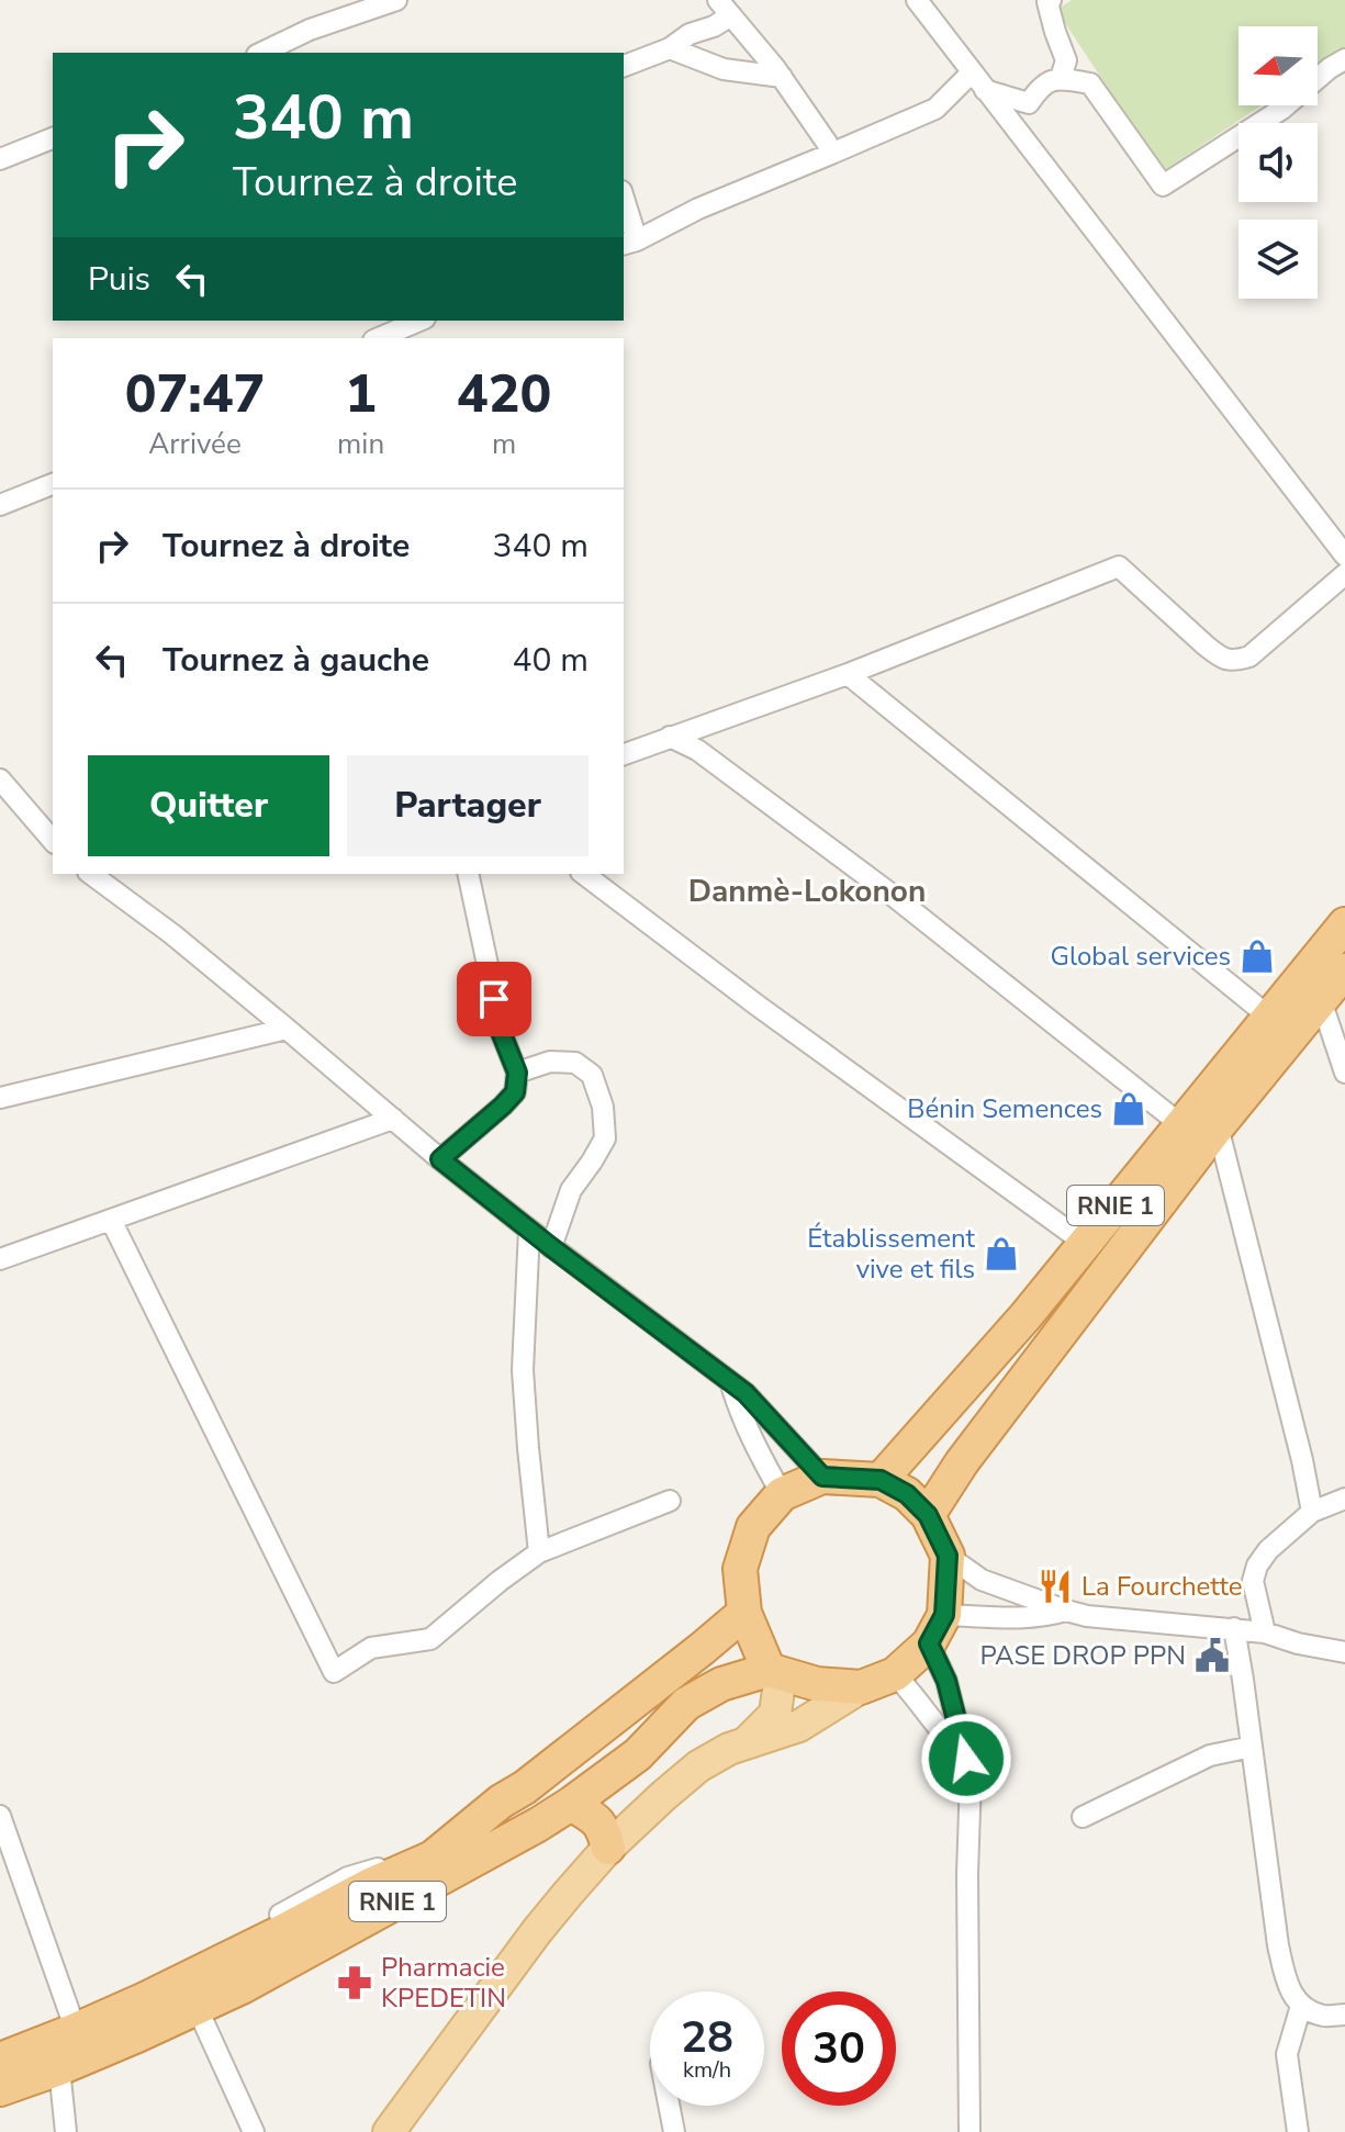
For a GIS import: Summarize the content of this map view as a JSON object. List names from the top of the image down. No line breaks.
{"streets":{"highway":["RNIE 1"]},"districts":["Danmè-Lokonon"],"places":{"shop":["Global services","Bénin Semences","Établissement vive et fils"],"restaurant":["La Fourchette"],"public building":["PASE DROP PPN"],"pharmacy":["Pharmacie KPEDETIN"]},"north":"left","page":{"turn":["340 m","Tournez à droite"],"then":"Puis","eta":["07:47","Arrivée","1","min","420","m"],"list":[{"name":"Tournez à droite","value":"340 m"},{"name":"Tournez à gauche","value":"40 m"}],"buttons":["Quitter","Partager"],"speed":"28 km/h","limit":"30"}}
